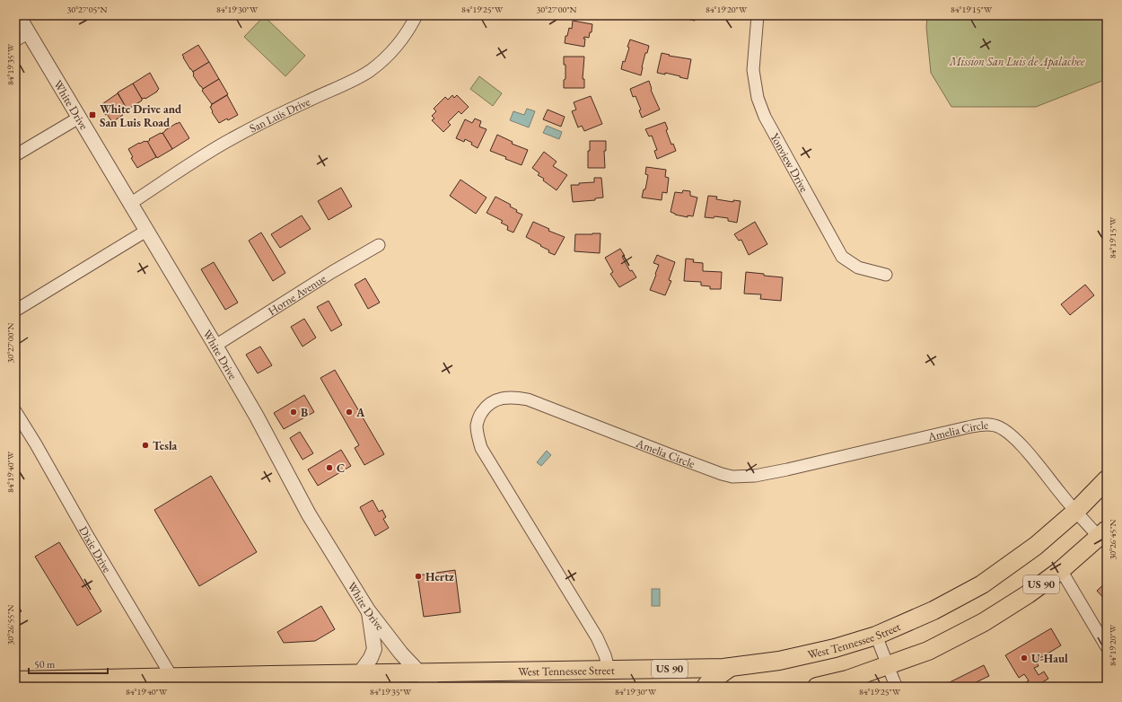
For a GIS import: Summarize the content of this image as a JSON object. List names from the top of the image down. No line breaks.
{"streets":{"main road":["US 90","West Tennessee Street"],"street":["White Drive","San Luis Drive","Yonview Drive","Horne Avenue","Amelia Circle","Dixie Drive"]},"crossings":[["White Drive","San Luis Drive"],["White Drive","Horne Avenue"],["White Drive","West Tennessee Street"],["Amelia Circle","US 90"],["Amelia Circle","West Tennessee Street"],["Dixie Drive","West Tennessee Street"]],"parks":["Mission San Luis de Apalachee"],"places":{"transit":["White Drive and San Luis Road"],"other":["B","A","Tesla","C","Hertz","U-Haul"]},"scale_bar":"50 m","coordinates":["30°27'05\"N","84°19'30\"W","84°19'25\"W","30°27'00\"N","84°19'20\"W","84°19'15\"W","84°19'35\"W","84°19'40\"W","30°26'45\"N","30°26'55\"N"]}
